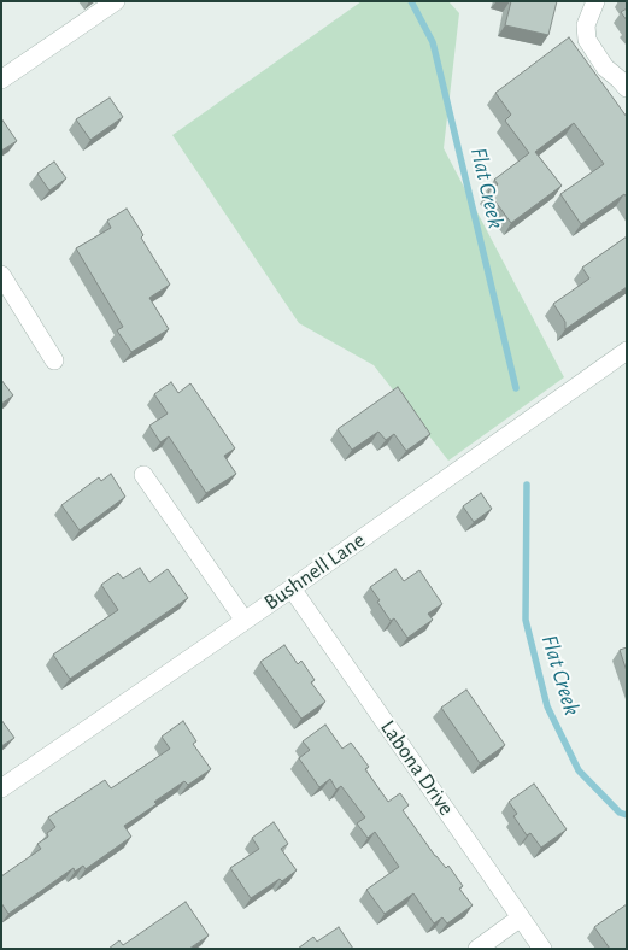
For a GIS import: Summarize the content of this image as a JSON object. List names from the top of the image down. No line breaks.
{"streets":{"street":["Bushnell Lane","Labona Drive"]},"crossings":[["Bushnell Lane","Labona Drive"]],"water":["Flat Creek"]}
